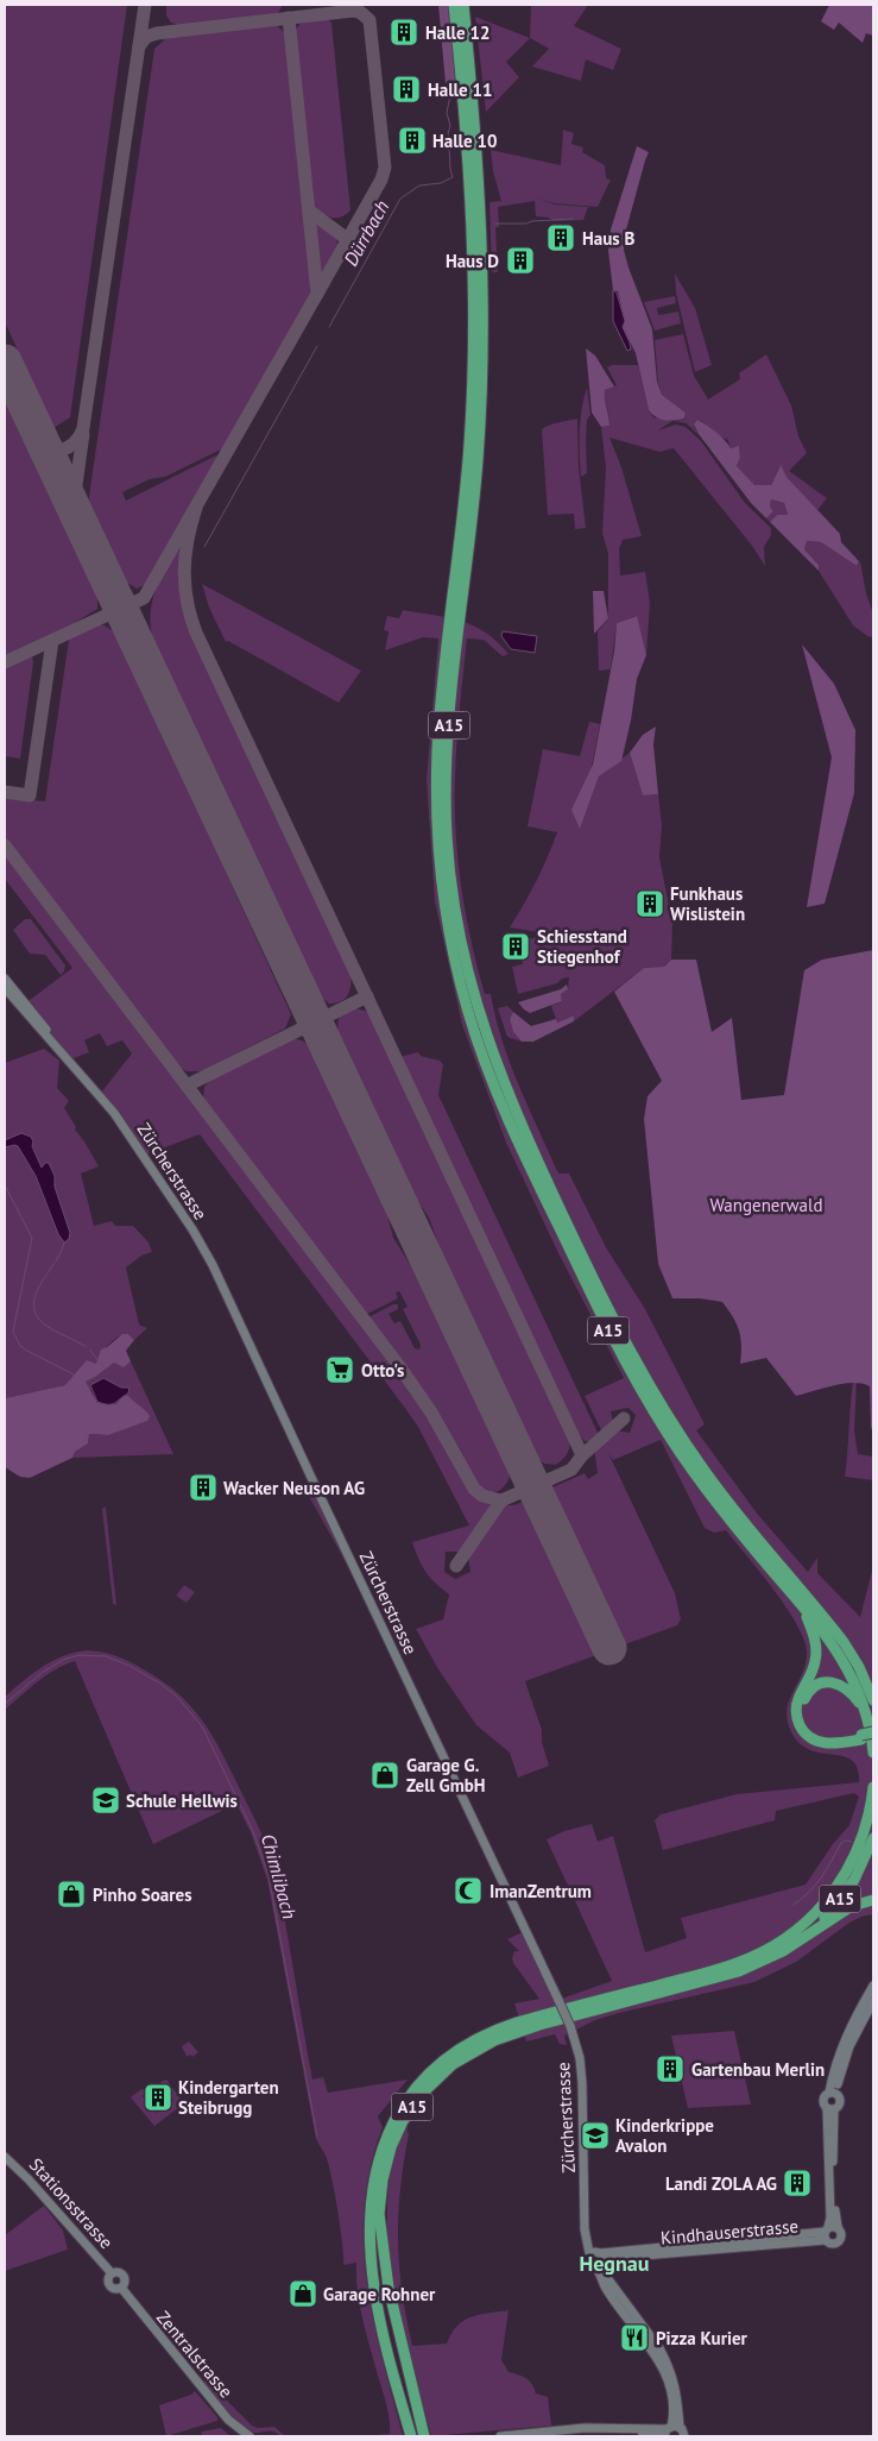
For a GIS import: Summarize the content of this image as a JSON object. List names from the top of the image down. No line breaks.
{"streets":{"highway":["A15"],"main road":["Zürcherstrasse","Stationsstrasse","Kindhauserstrasse","Zentralstrasse"]},"crossings":[["Zürcherstrasse","Kindhauserstrasse"],["Stationsstrasse","Zentralstrasse"]],"districts":["Hegnau"],"water":["Dürrbach","Chimlibach"],"parks":["Wangenerwald"],"places":{"building":["Halle 12","Halle 11","Halle 10","Haus B","Haus D","Funkhaus Wislistein","Schiesstand Stiegenhof","Wacker Neuson AG","Gartenbau Merlin","Kindergarten Steibrugg","Landi ZOLA AG"],"supermarket":["Otto's"],"shop":["Garage G. Zell GmbH","Pinho Soares","Garage Rohner"],"school or university":["Schule Hellwis","Kinderkrippe Avalon"],"mosque":["ImanZentrum"],"restaurant":["Pizza Kurier"]}}
